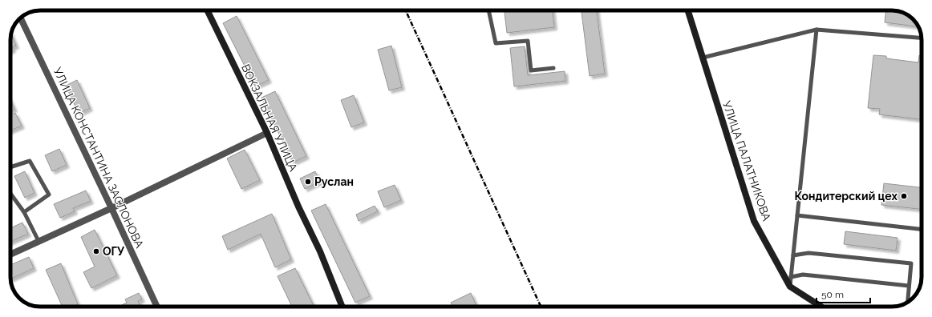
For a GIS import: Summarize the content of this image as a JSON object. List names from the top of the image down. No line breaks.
{"streets":{"street":["ВОКЗАЛЬНАЯ УЛИЦА","УЛИЦА КОНСТАНТИНА ЗАСЛОНОВА","УЛИЦА ПАЛАТНИКОВА"]},"places":["Руслан","Кондитерский цех","ОГУ"],"scale_bar":"50 m"}
